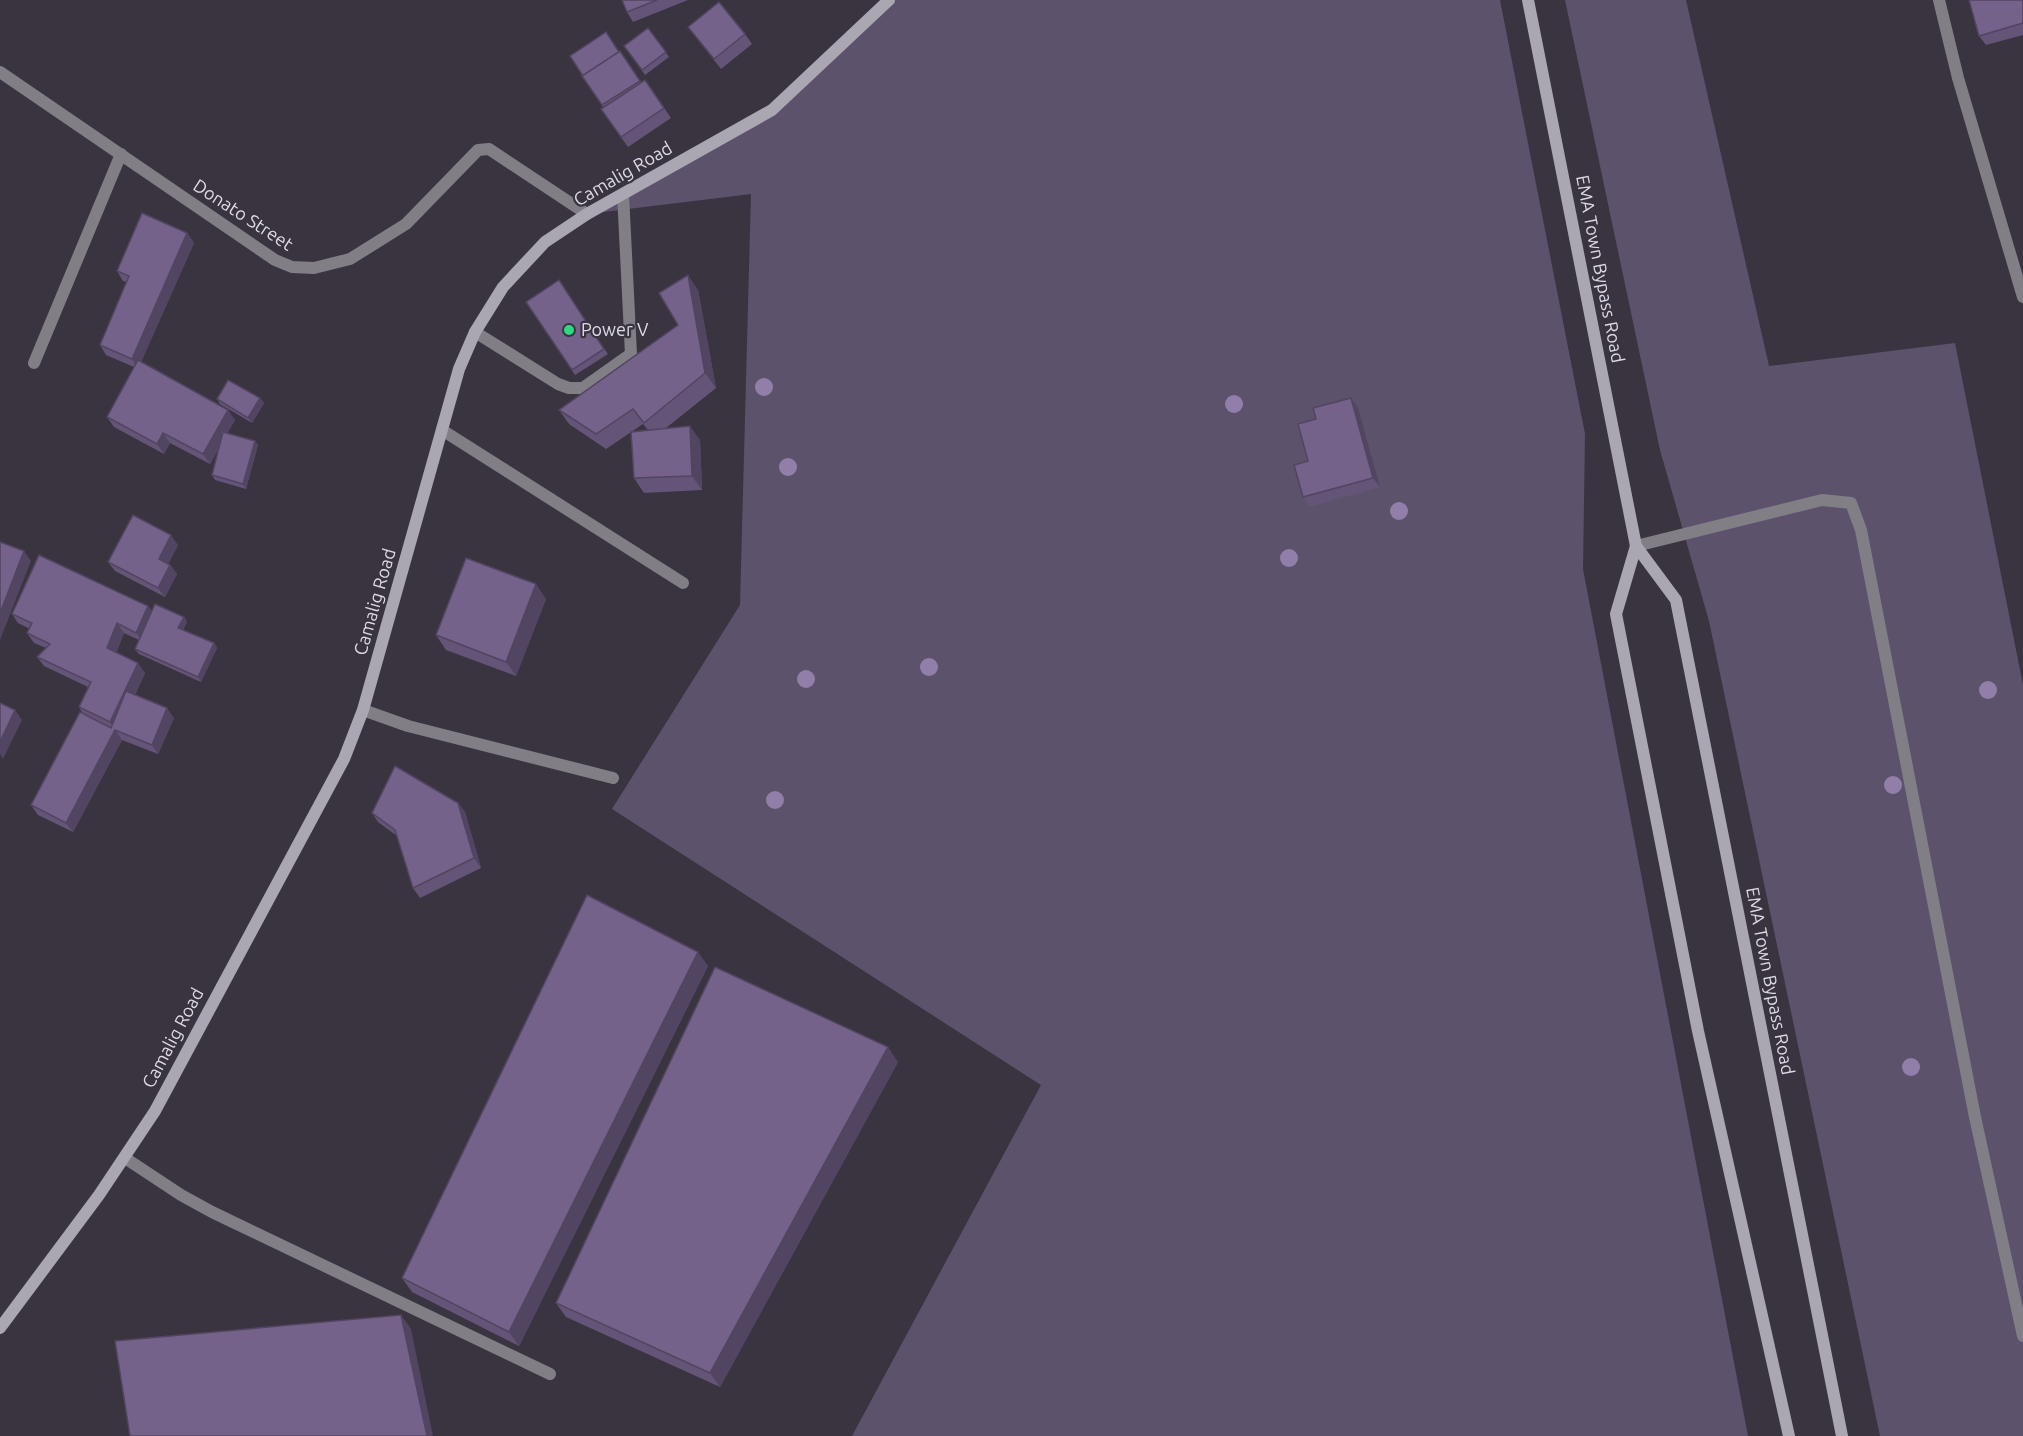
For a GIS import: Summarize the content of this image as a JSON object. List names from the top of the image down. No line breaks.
{"streets":{"street":["Camalig Road","Donato Street","EMA Town Bypass Road"]},"crossings":[["Camalig Road","Donato Street"]],"places":["Power V"]}
